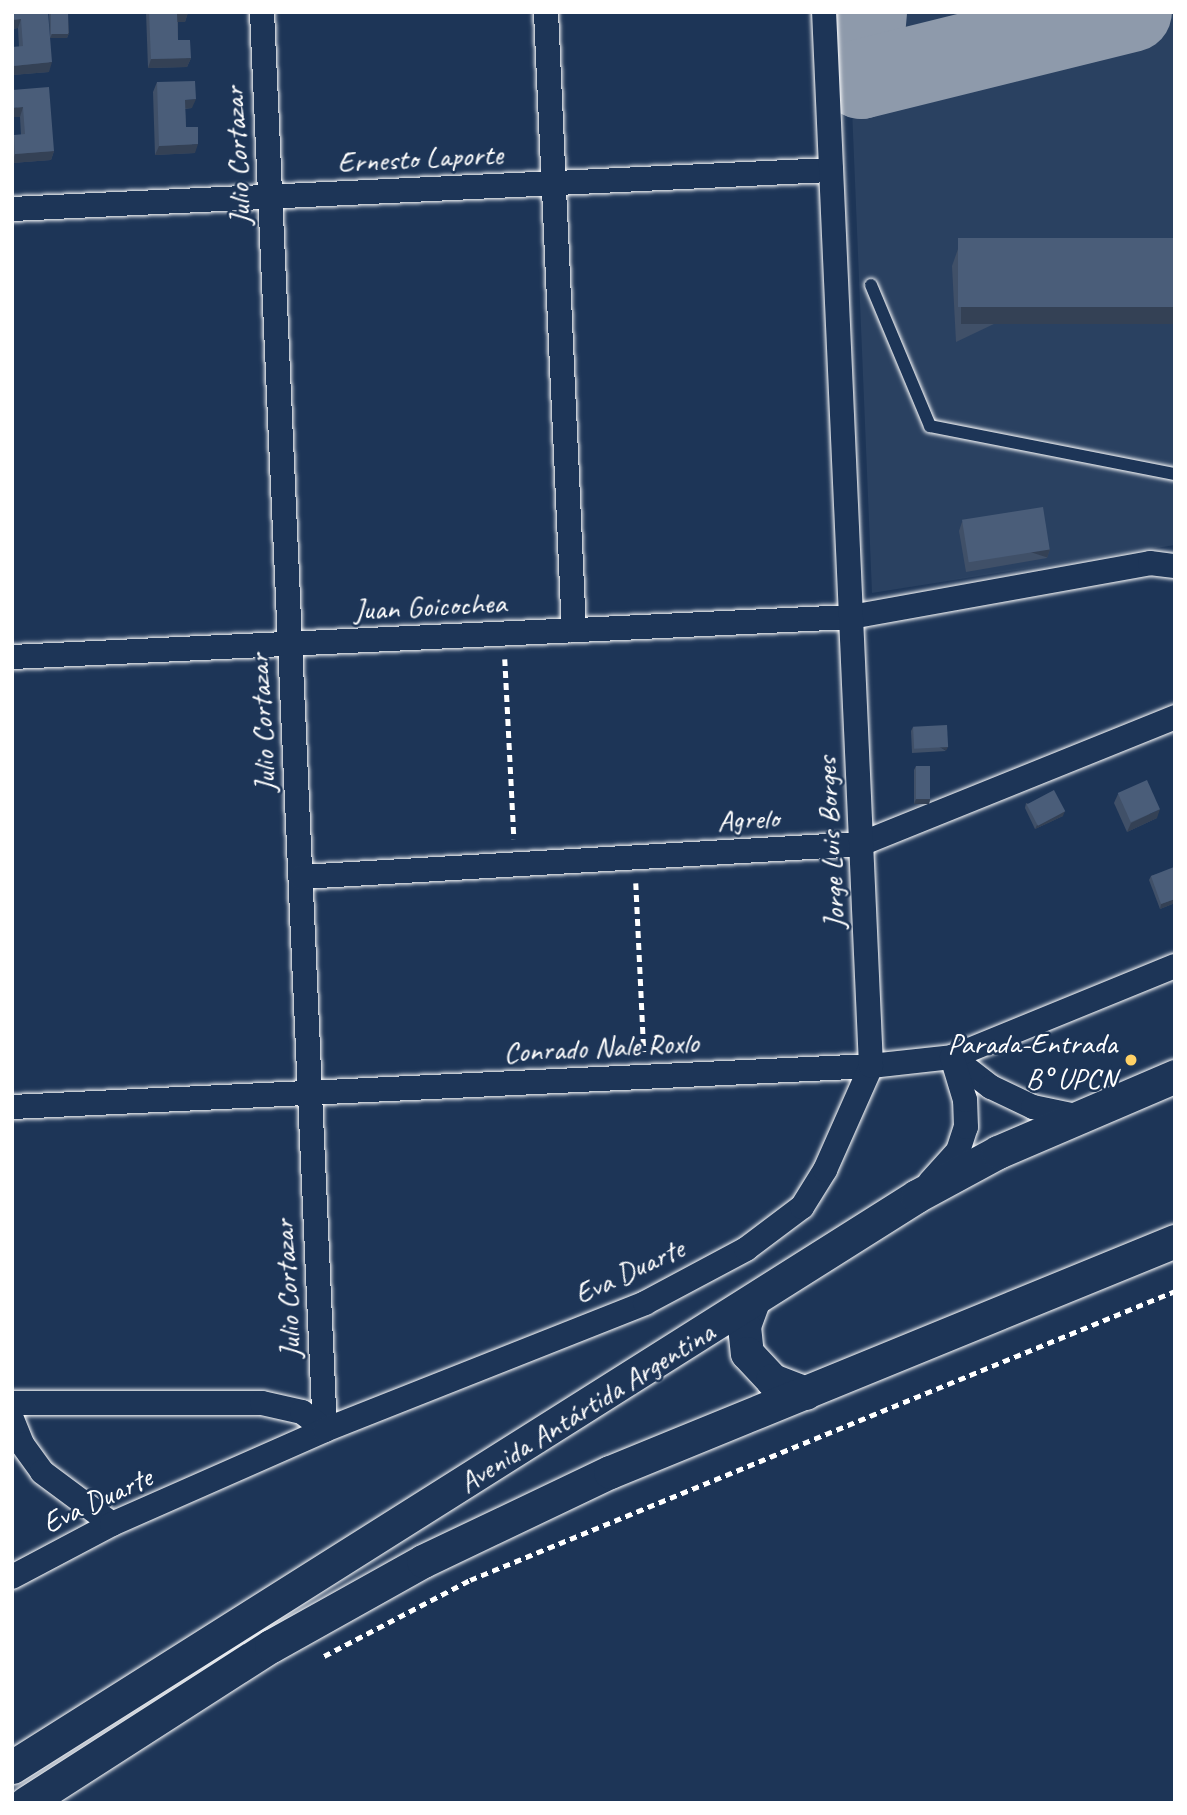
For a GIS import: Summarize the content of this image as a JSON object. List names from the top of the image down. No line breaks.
{"streets":{"main road":["Avenida Antártida Argentina"],"street":["Julio Cortazar","Ernesto Laporte","Juan Goicochea","Agrelo","Jorge Luis Borges","Conrado Nale Roxlo","Eva Duarte"]},"crossings":[["Julio Cortazar","Ernesto Laporte"],["Julio Cortazar","Juan Goicochea"],["Julio Cortazar","Agrelo"],["Julio Cortazar","Conrado Nale Roxlo"],["Julio Cortazar","Eva Duarte"],["Ernesto Laporte","Jorge Luis Borges"],["Juan Goicochea","Jorge Luis Borges"],["Agrelo","Jorge Luis Borges"],["Jorge Luis Borges","Conrado Nale Roxlo"],["Jorge Luis Borges","Eva Duarte"],["Conrado Nale Roxlo","Eva Duarte"]],"places":["Parada-Entrada B° UPCN"]}
